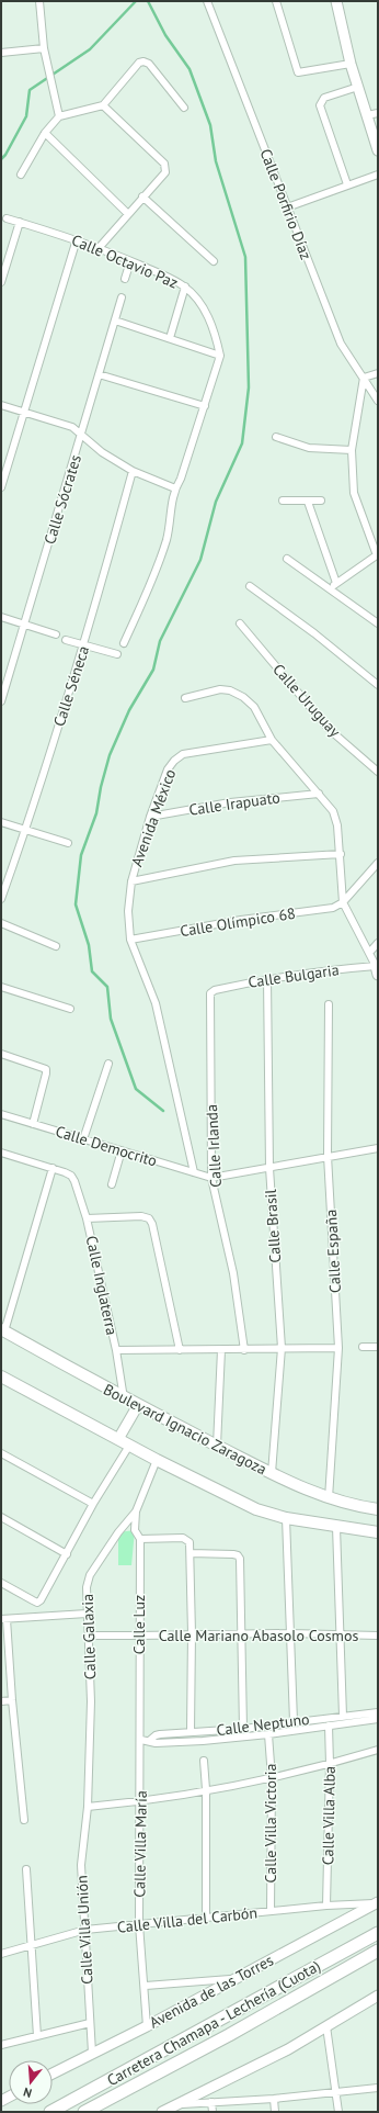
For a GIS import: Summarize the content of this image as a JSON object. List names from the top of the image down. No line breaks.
{"streets":{"highway":["Carretera Chamapa - Lechería (Cuota)"],"main road":["Boulevard Ignacio Zaragoza"],"street":["Calle Porfirio Díaz","Calle Octavio Paz","Calle Sócrates","Calle Séneca","Calle Uruguay","Calle Irapuato","Avenida México","Calle Olímpico 68","Calle Bulgaria","Calle Democrito","Calle Irlanda","Calle Brasil","Calle España","Calle Inglaterra","Calle Luz","Calle Mariano Abasolo Cosmos","Calle Galaxia","Calle Neptuno","Calle Villa Alba","Calle Villa Victoria","Calle Villa María","Calle Villa del Carbón","Calle Villa Unión","Avenida de las Torres"]},"crossings":[["Calle Irapuato","Avenida México"],["Avenida México","Calle Olímpico 68"],["Avenida México","Calle Democrito"],["Calle Bulgaria","Calle Irlanda"],["Calle Bulgaria","Calle Brasil"],["Calle Democrito","Calle Irlanda"],["Calle Brasil","Boulevard Ignacio Zaragoza"],["Calle España","Boulevard Ignacio Zaragoza"],["Calle Inglaterra","Boulevard Ignacio Zaragoza"],["Calle Luz","Calle Mariano Abasolo Cosmos"],["Calle Luz","Calle Galaxia"],["Calle Luz","Calle Neptuno"],["Calle Luz","Calle Villa María"],["Calle Mariano Abasolo Cosmos","Calle Galaxia"],["Calle Galaxia","Calle Villa Unión"],["Calle Neptuno","Calle Villa Alba"],["Calle Neptuno","Calle Villa Victoria"],["Calle Neptuno","Calle Villa María"],["Calle Villa Alba","Calle Villa del Carbón"],["Calle Villa Victoria","Calle Villa del Carbón"],["Calle Villa María","Calle Villa del Carbón"],["Calle Villa María","Avenida de las Torres"],["Calle Villa del Carbón","Calle Villa Unión"],["Calle Villa del Carbón","Avenida de las Torres"],["Calle Villa Unión","Avenida de las Torres"]],"north":"bottom"}
